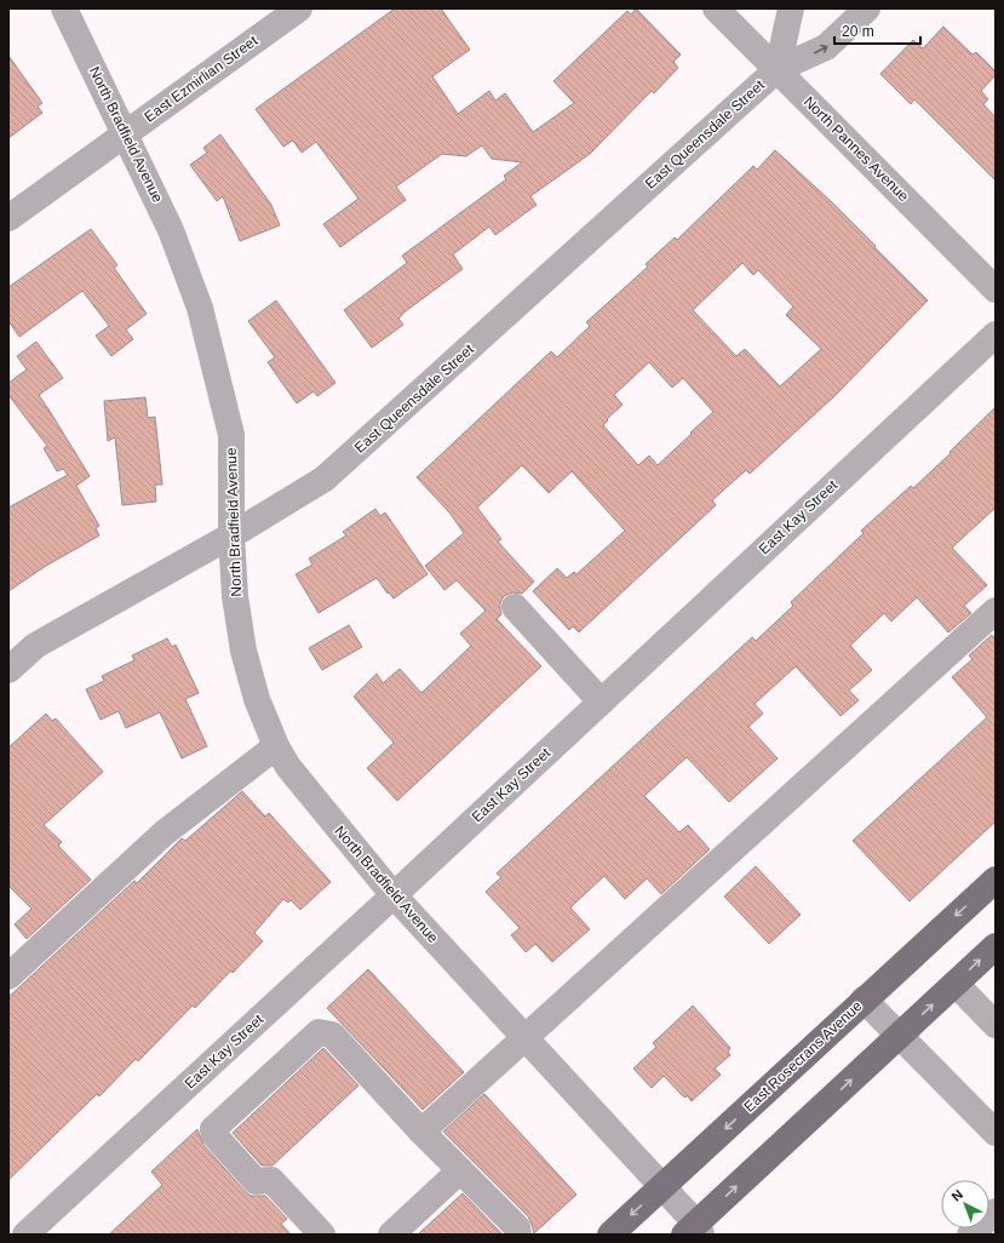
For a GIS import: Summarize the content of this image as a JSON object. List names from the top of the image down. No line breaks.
{"streets":{"main road":["East Rosecrans Avenue"],"street":["East Ezmirlian Street","North Bradfield Avenue","East Queensdale Street","North Pannes Avenue","East Kay Street"]},"crossings":[["East Ezmirlian Street","North Bradfield Avenue"],["North Bradfield Avenue","East Queensdale Street"],["North Bradfield Avenue","East Kay Street"],["North Bradfield Avenue","East Rosecrans Avenue"],["East Queensdale Street","North Pannes Avenue"]],"scale_bar":"20 m","north":"top left"}
